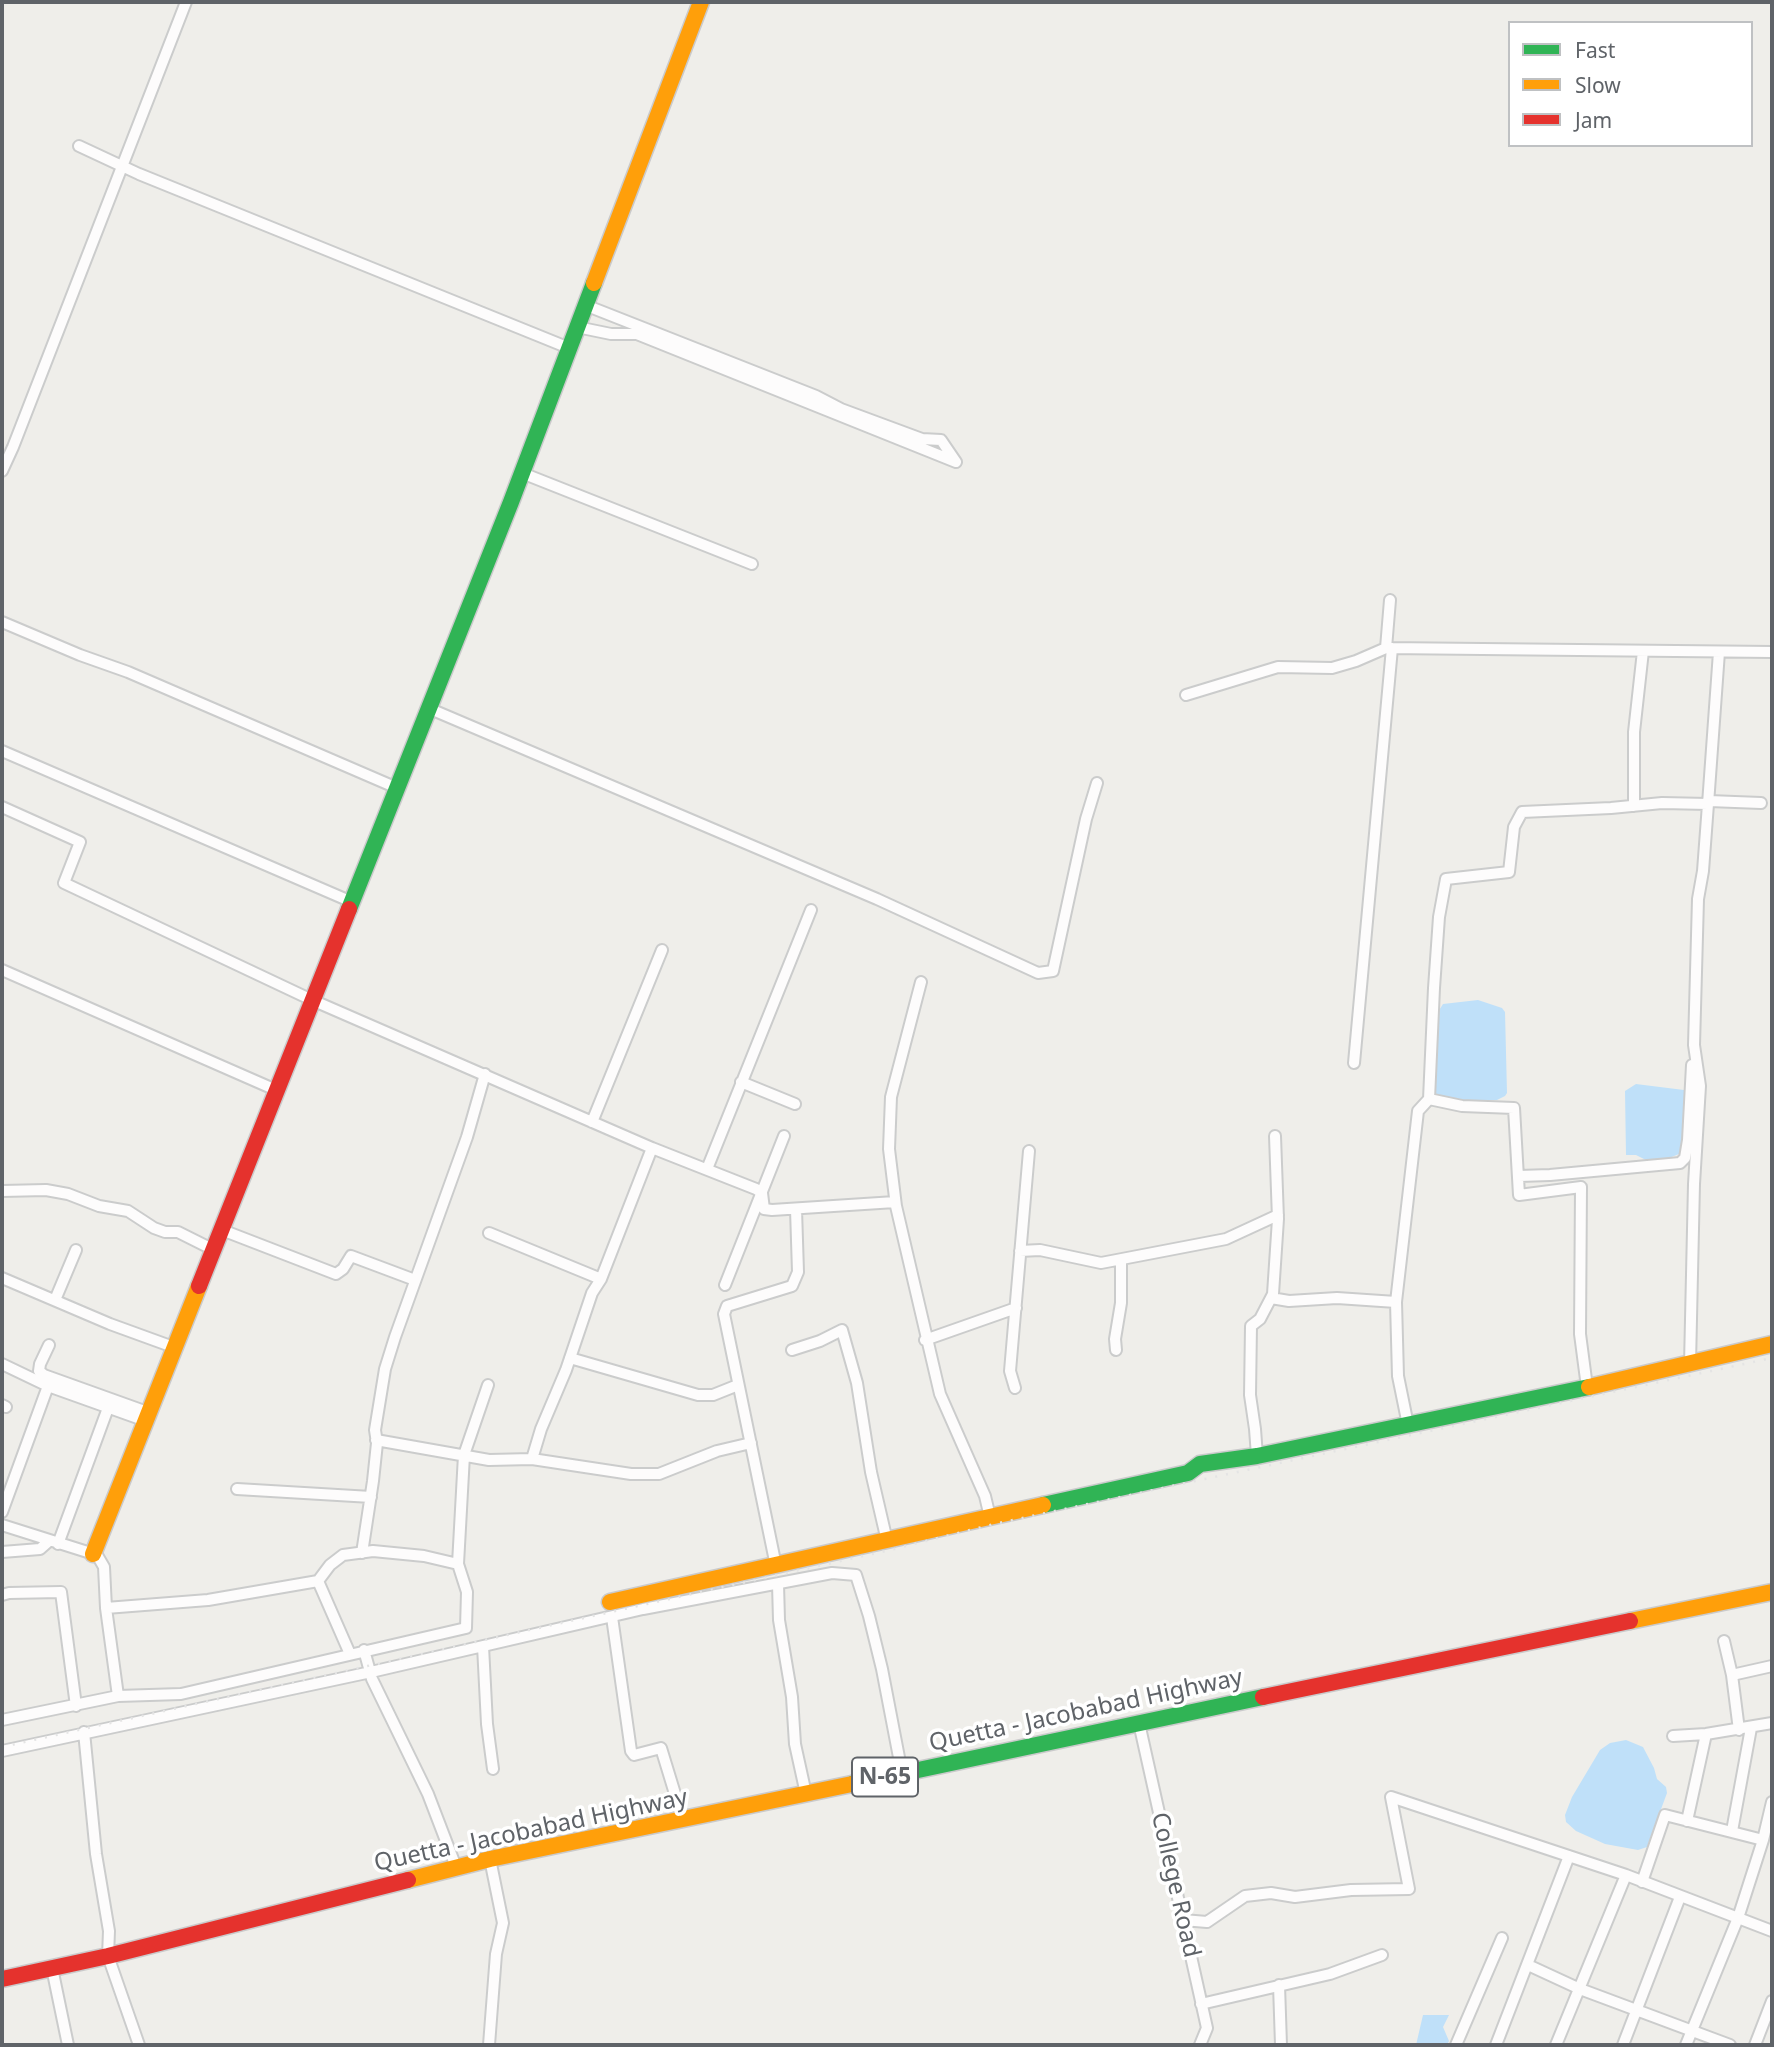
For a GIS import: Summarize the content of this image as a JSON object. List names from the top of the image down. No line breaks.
{"streets":{"main road":["Quetta - Jacobabad Highway","N-65"],"street":["College Road"]},"crossings":[["Quetta - Jacobabad Highway","College Road"]],"legend":["Fast","Slow","Jam"]}
